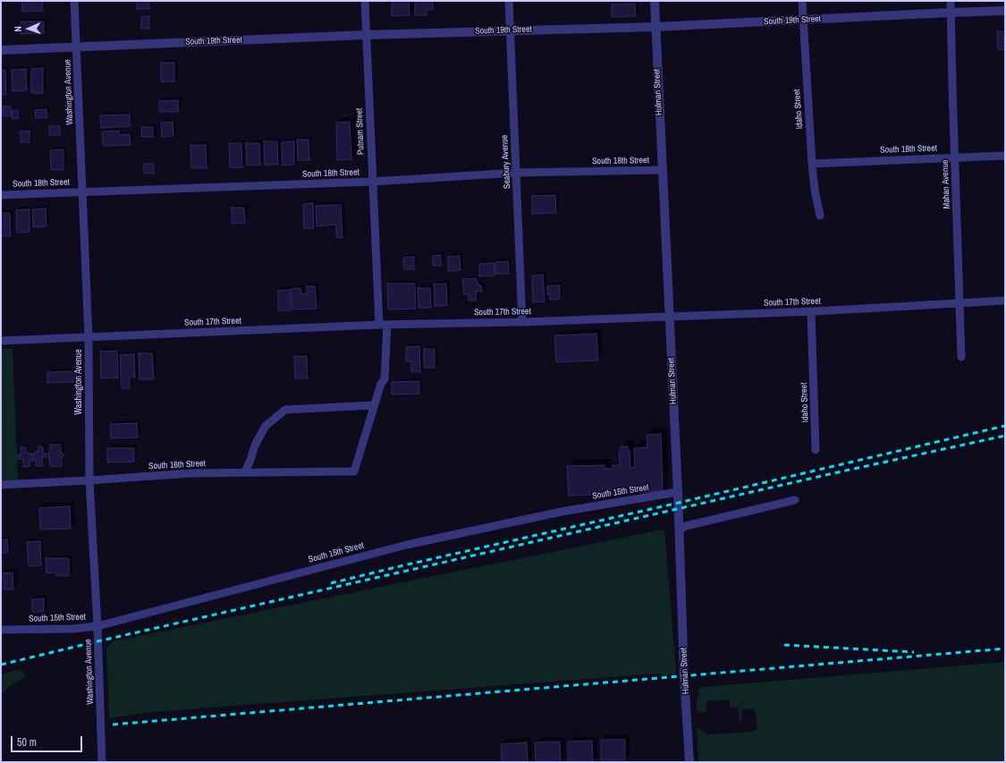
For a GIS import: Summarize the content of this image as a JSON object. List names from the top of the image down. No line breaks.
{"streets":{"street":["South 19th Street","Washington Avenue","Hulman Street","Idaho Street","Putnam Street","South 18th Street","Seabury Avenue","Mahan Avenue","South 17th Street","South 16th Street","South 15th Street"]},"crossings":[["South 19th Street","Washington Avenue"],["South 19th Street","Hulman Street"],["South 19th Street","Idaho Street"],["South 19th Street","Putnam Street"],["South 19th Street","Seabury Avenue"],["South 19th Street","Mahan Avenue"],["Washington Avenue","South 18th Street"],["Washington Avenue","South 17th Street"],["Washington Avenue","South 16th Street"],["Washington Avenue","South 15th Street"],["Hulman Street","South 18th Street"],["Hulman Street","South 17th Street"],["Hulman Street","South 15th Street"],["Idaho Street","South 18th Street"],["Idaho Street","South 17th Street"],["Putnam Street","South 18th Street"],["Putnam Street","South 17th Street"],["Putnam Street","South 16th Street"],["South 18th Street","Seabury Avenue"],["South 18th Street","Mahan Avenue"],["Seabury Avenue","South 17th Street"],["Mahan Avenue","South 17th Street"]],"scale_bar":"50 m","north":"left"}
